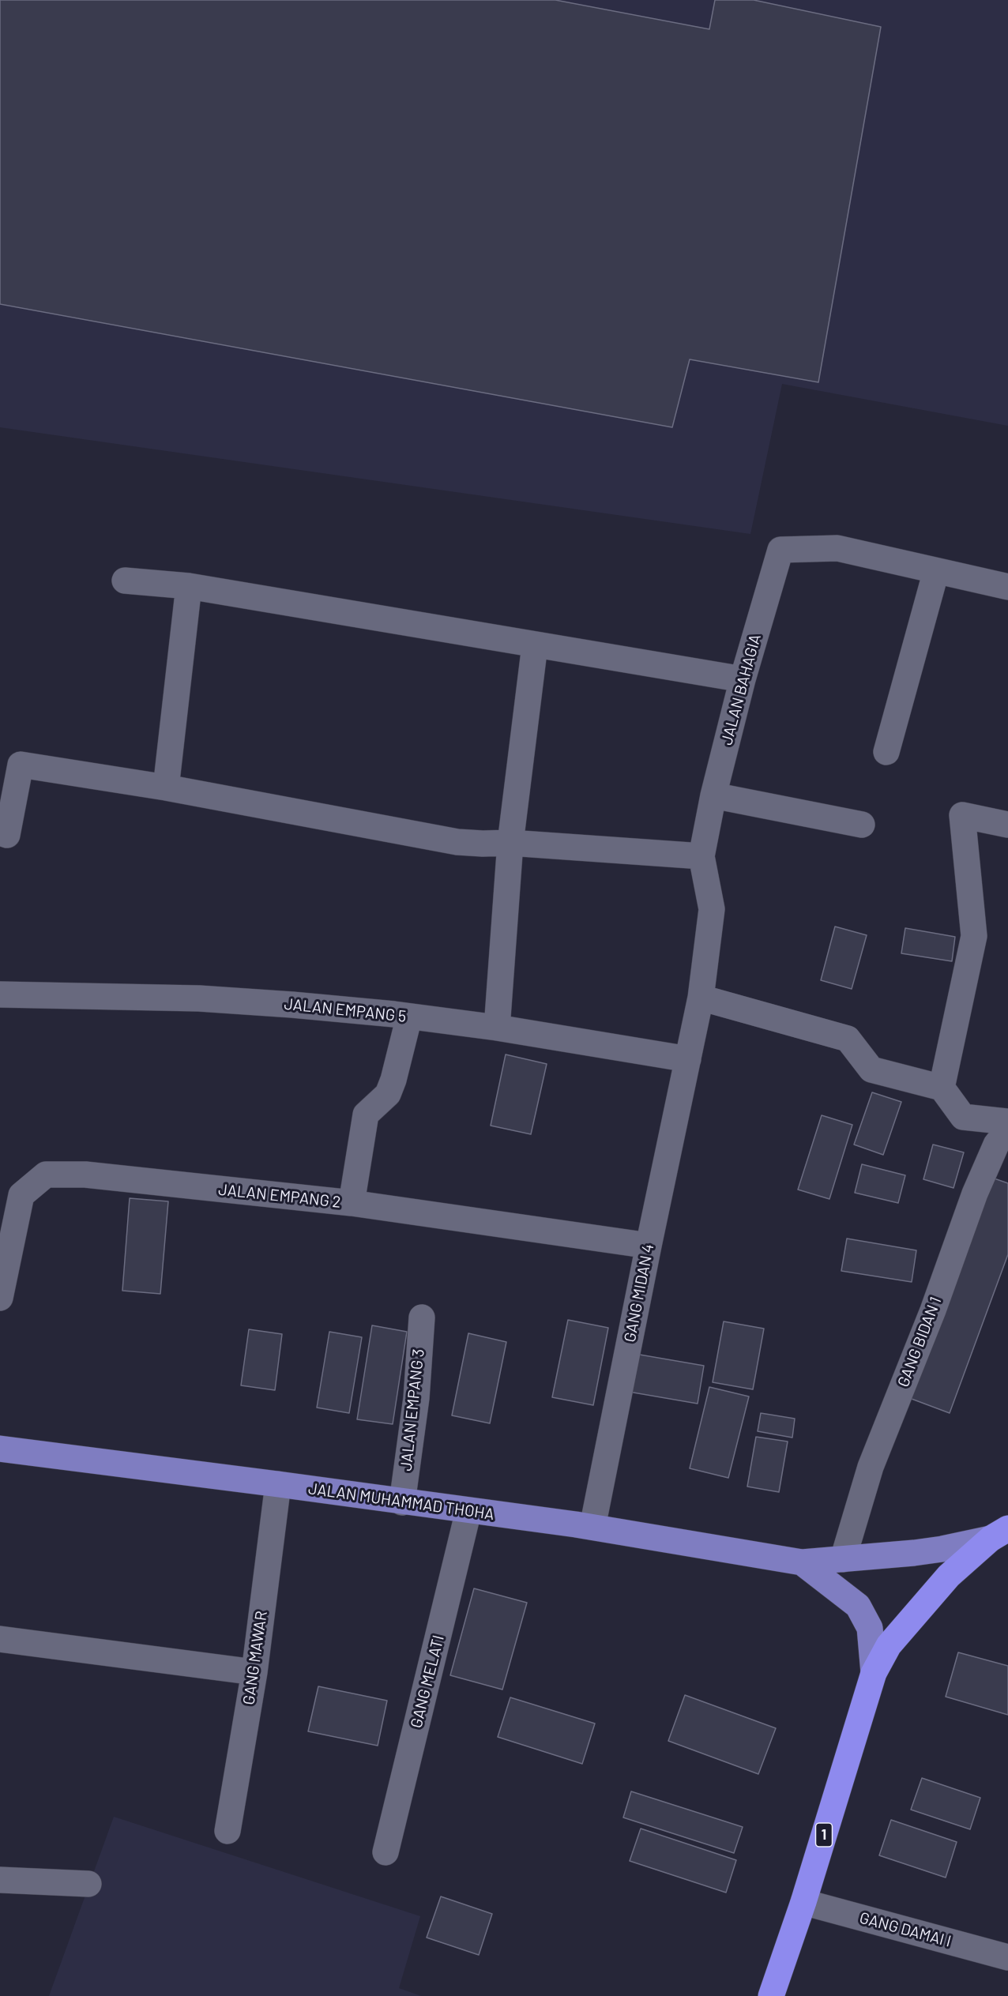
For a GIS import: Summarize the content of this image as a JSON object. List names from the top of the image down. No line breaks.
{"streets":{"highway":["1"],"main road":["JALAN MUHAMMAD THOHA"],"street":["JALAN BAHAGIA","JALAN EMPANG 5","JALAN EMPANG 2","GANG MIDAN 4","GANG BIDAN 1","JALAN EMPANG 3","GANG MAWAR","GANG MELATI","GANG DAMAI I"]},"crossings":[["JALAN BAHAGIA","JALAN EMPANG 5"],["JALAN BAHAGIA","GANG MIDAN 4"],["JALAN EMPANG 5","GANG MIDAN 4"],["JALAN EMPANG 2","GANG MIDAN 4"],["GANG MIDAN 4","JALAN MUHAMMAD THOHA"],["GANG BIDAN 1","JALAN MUHAMMAD THOHA"],["JALAN EMPANG 3","JALAN MUHAMMAD THOHA"],["JALAN MUHAMMAD THOHA","GANG MAWAR"],["JALAN MUHAMMAD THOHA","GANG MELATI"],["JALAN MUHAMMAD THOHA","1"],["1","GANG DAMAI I"]]}
